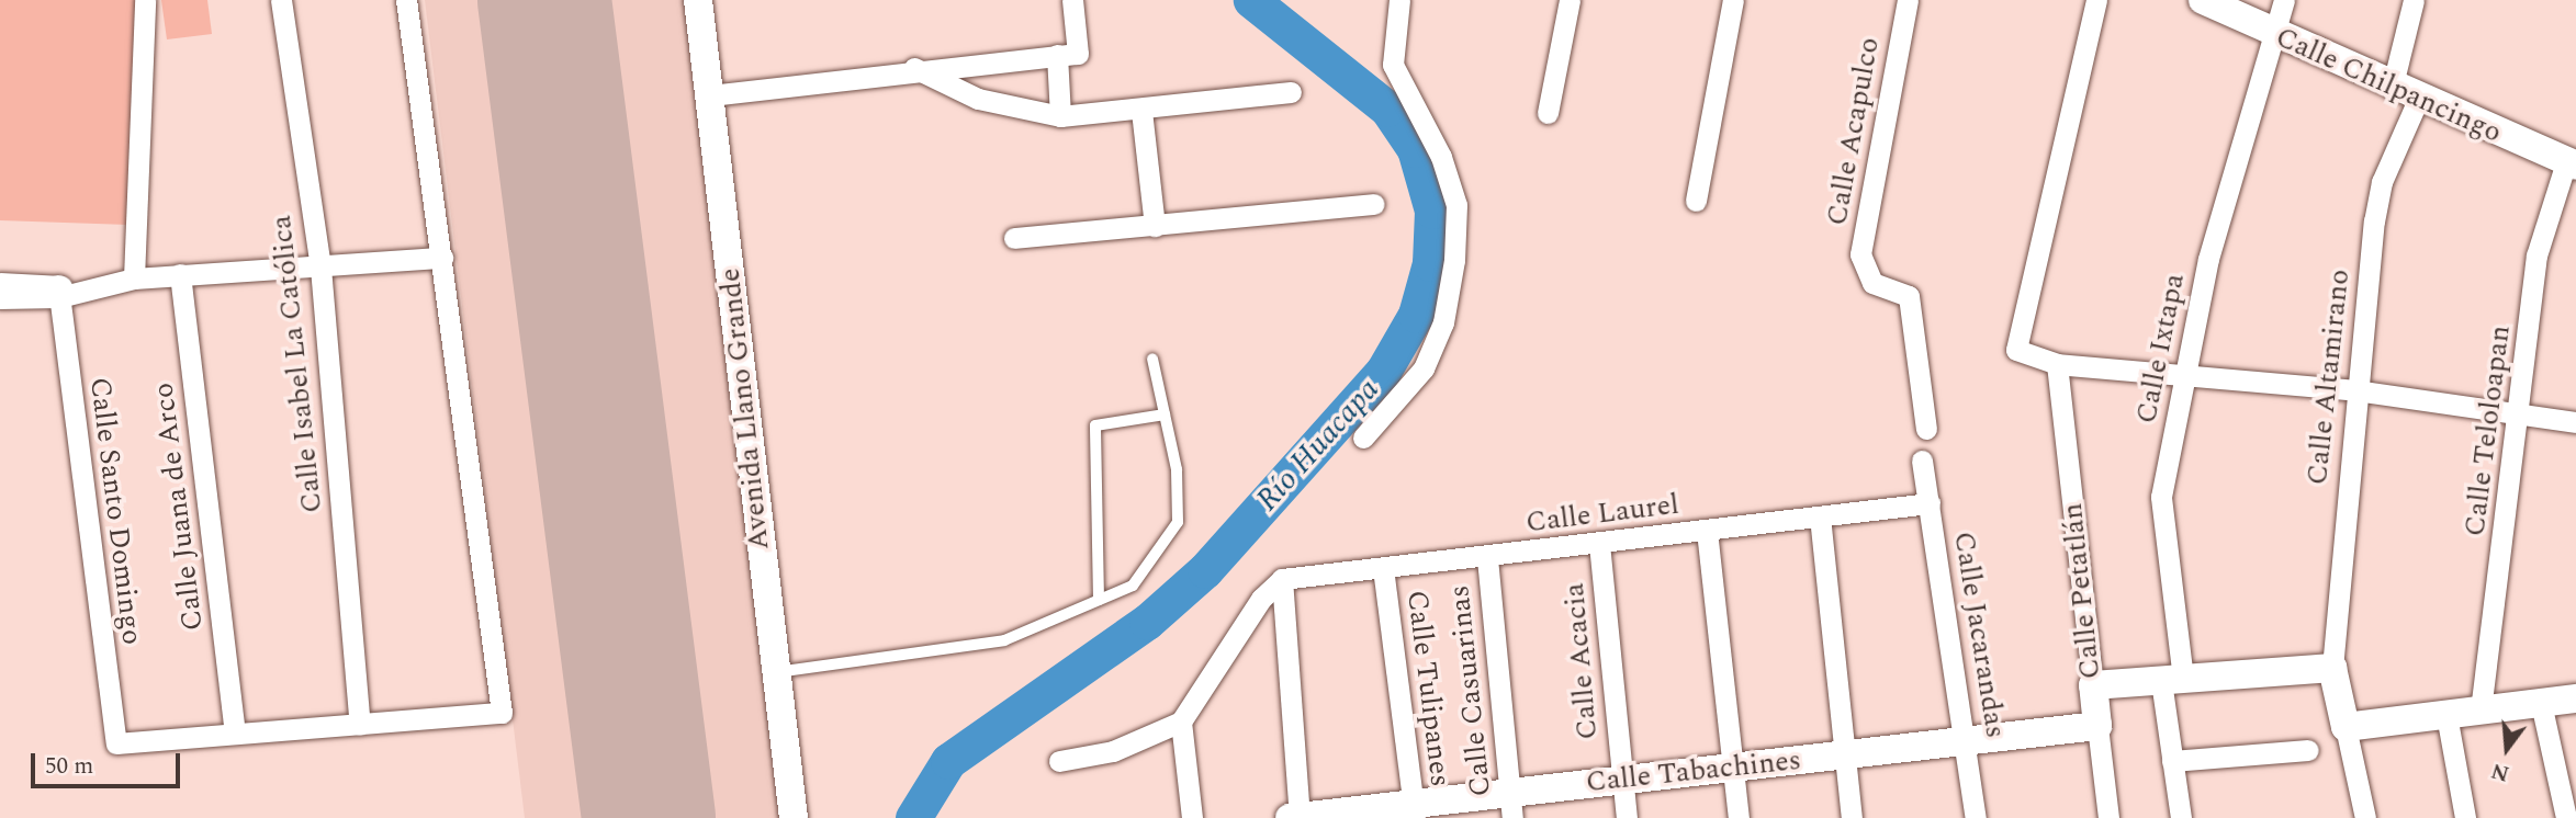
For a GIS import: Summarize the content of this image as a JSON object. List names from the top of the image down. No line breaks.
{"streets":{"street":["Calle Chilpancingo","Calle Acapulco","Calle Ixtapa","Calle Isabel La Católica","Calle Altamirano","Avenida Llano Grande","Calle Teloloapan","Calle Juana de Arco","Calle Santo Domingo","Calle Laurel","Calle Petatlán","Calle Jacarandas","Calle Acacia","Calle Tulipanes","Calle Casuarinas","Calle Tabachines"]},"crossings":[["Calle Chilpancingo","Calle Ixtapa"],["Calle Chilpancingo","Calle Altamirano"],["Calle Chilpancingo","Calle Teloloapan"],["Calle Juana de Arco","Calle Santo Domingo"],["Calle Laurel","Calle Jacarandas"],["Calle Laurel","Calle Acacia"],["Calle Laurel","Calle Tulipanes"],["Calle Laurel","Calle Casuarinas"],["Calle Petatlán","Calle Tabachines"],["Calle Jacarandas","Calle Tabachines"],["Calle Acacia","Calle Tabachines"],["Calle Tulipanes","Calle Tabachines"],["Calle Casuarinas","Calle Tabachines"]],"water":["Río Huacapa"],"scale_bar":"50 m","north":"bottom"}
